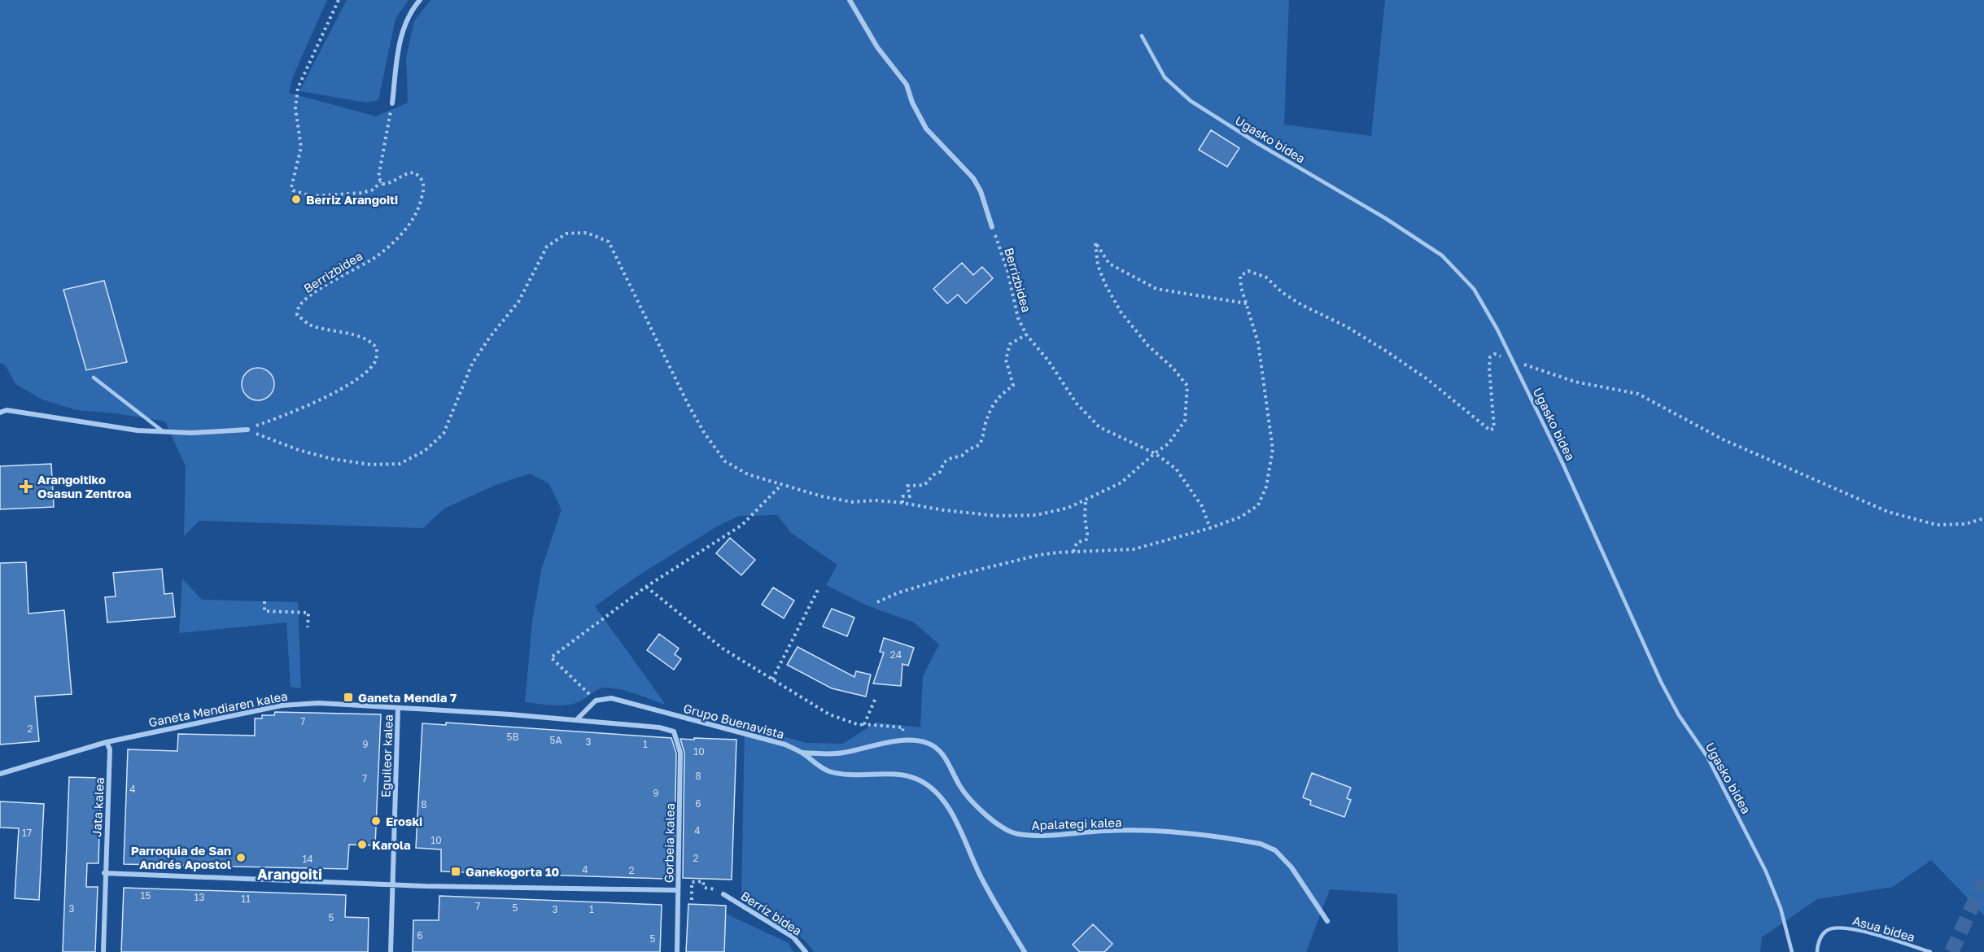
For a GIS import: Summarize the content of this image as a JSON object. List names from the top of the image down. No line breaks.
{"streets":{"street":["Ganeta Mendiaren kalea","Grupo Buenavista","Eguileor kalea","Jata kalea","Apalategi kalea","Gorbeia kalea","Berriz bidea"],"lane":["Ugasko bidea","Asua bidea"],"path":["Berrizbidea"]},"crossings":[["Ganeta Mendiaren kalea","Eguileor kalea"],["Ganeta Mendiaren kalea","Jata kalea"],["Ganeta Mendiaren kalea","Gorbeia kalea"],["Grupo Buenavista","Apalategi kalea"]],"districts":["Arangoiti"],"places":{"other":["Berriz Arangoiti","Eroski","Karola","Parroquia de San Andrés Apostol"],"health":["Arangoitiko Osasun Zentroa"],"transit":["Ganeta Mendia 7","Ganekogorta 10"]},"house_numbers":["24","7","2","5B","5A","3","9","1","10","8","7","4","9","6","8","4","17","10","2","14","4","2","15","13","11","7","5","3","3","1","5","6","5"]}
